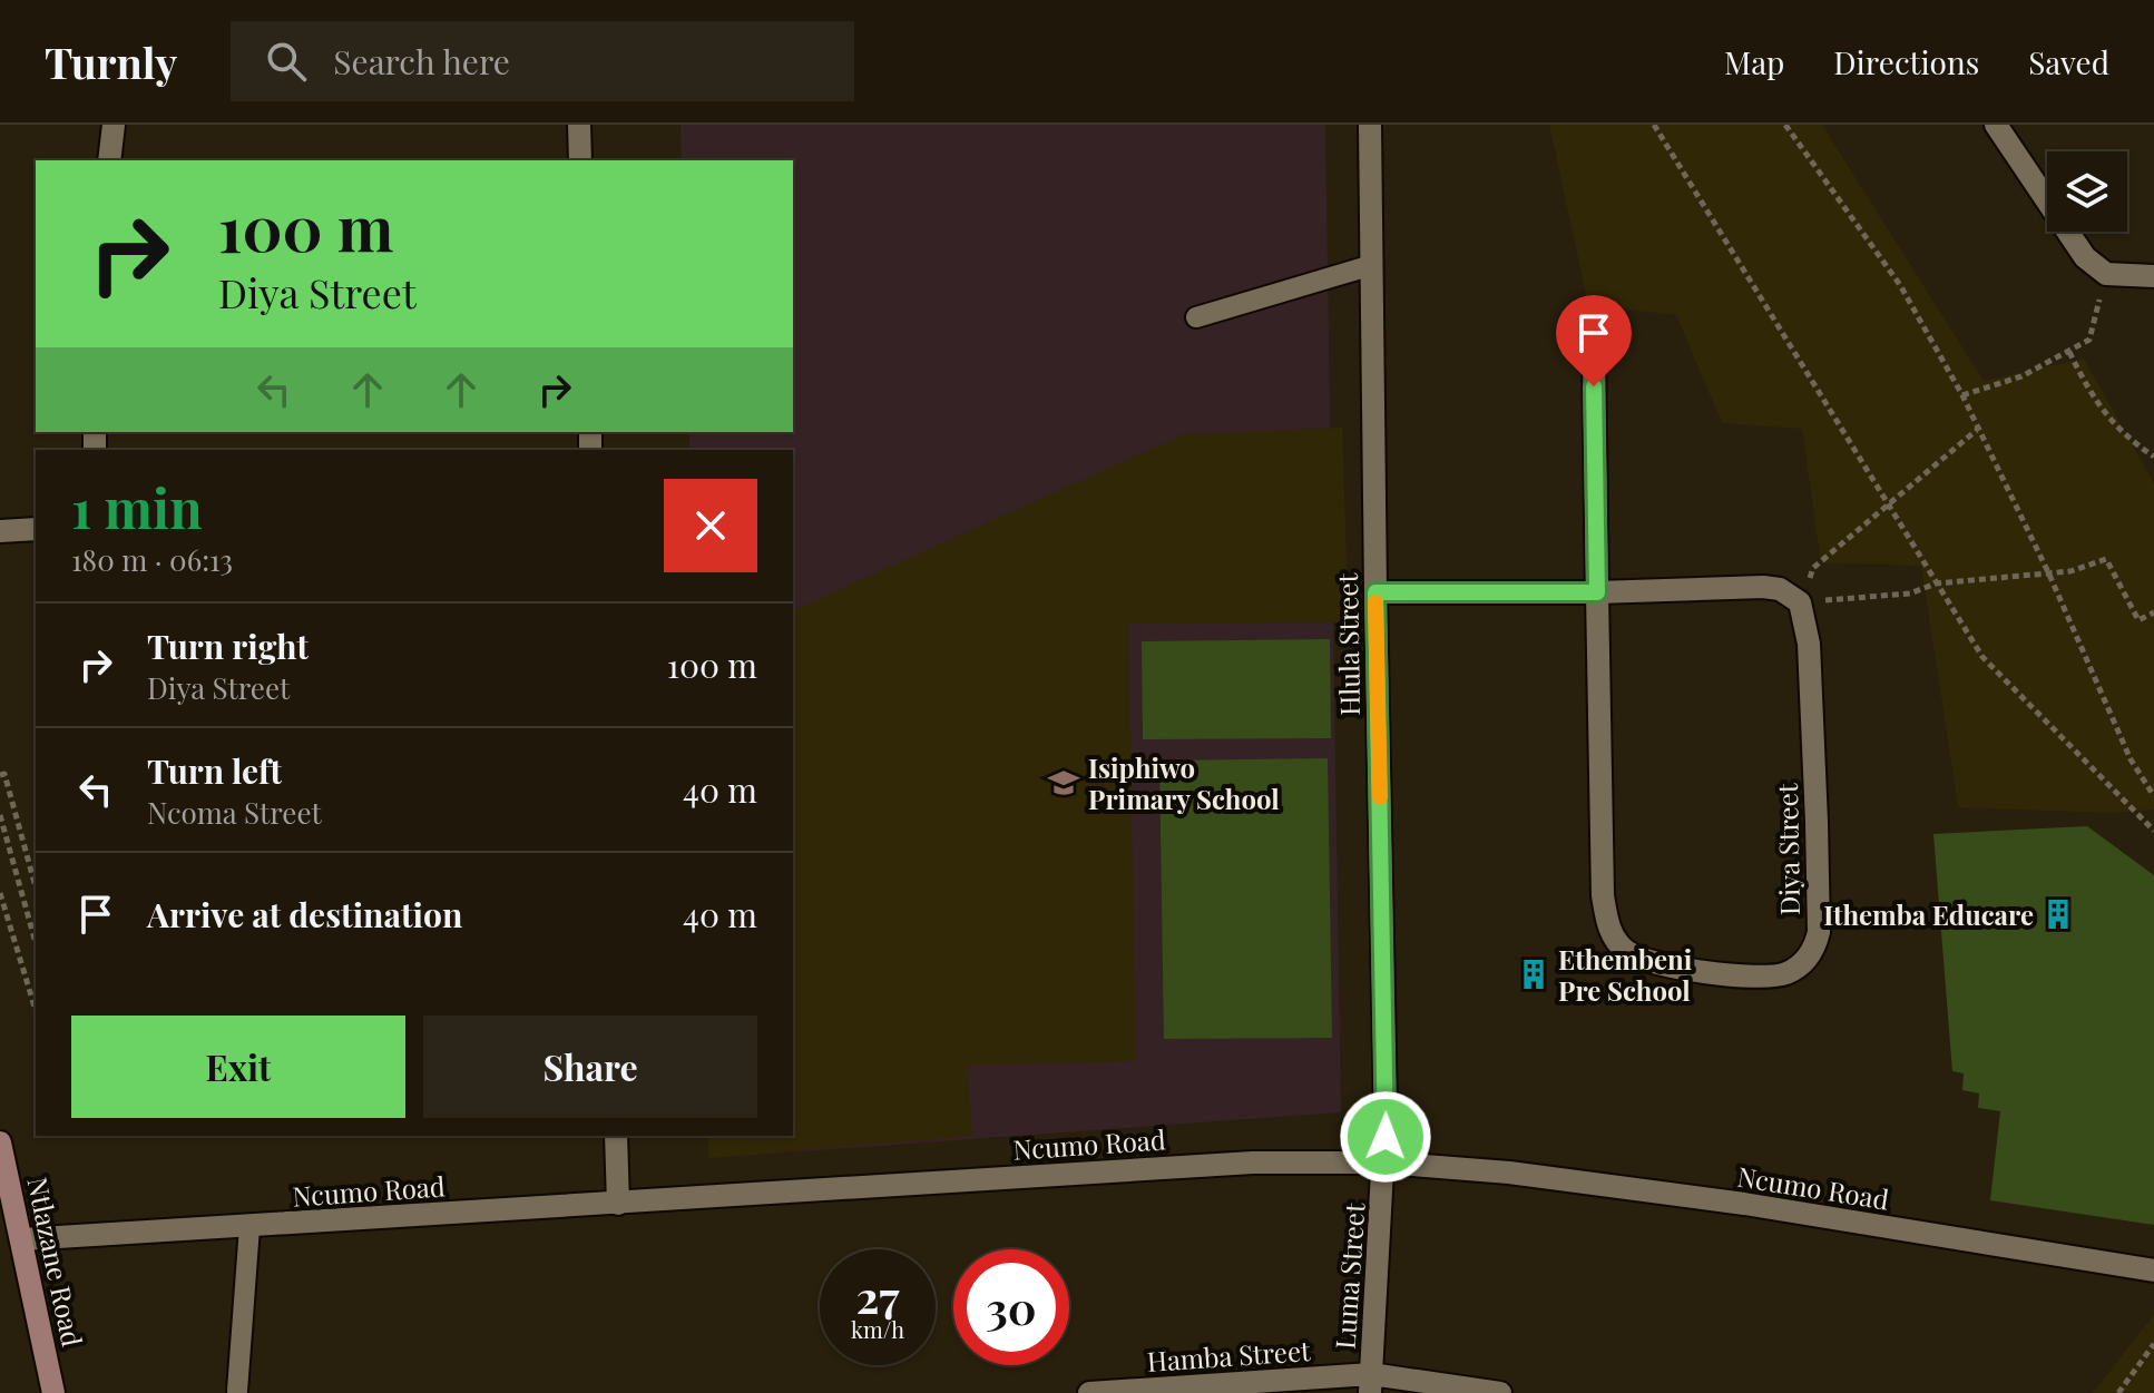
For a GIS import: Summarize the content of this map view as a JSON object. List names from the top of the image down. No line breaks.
{"streets":{"street":["Hlula Street","Diya Street","Ncumo Road","Ntlazane Road","Luma Street","Hamba Street"]},"crossings":[["Hlula Street","Ncumo Road"],["Hlula Street","Luma Street"],["Ncumo Road","Ntlazane Road"],["Ncumo Road","Luma Street"],["Luma Street","Hamba Street"]],"places":{"school or university":["Isiphiwo Primary School"],"building":["Ithemba Educare","Ethembeni Pre School"]},"page":{"header":"Turnly","search":"Search here","nav":["Map","Directions","Saved"],"turn":["100 m","Diya Street"],"heading":["1 min","180 m · 06:13"],"list":[{"name":"Turn right","note":"Diya Street","value":"100 m"},{"name":"Turn left","note":"Ncoma Street","value":"40 m"},{"name":"Arrive at destination","value":"40 m"}],"buttons":["Exit","Share"],"speed":"27 km/h","limit":"30"}}
